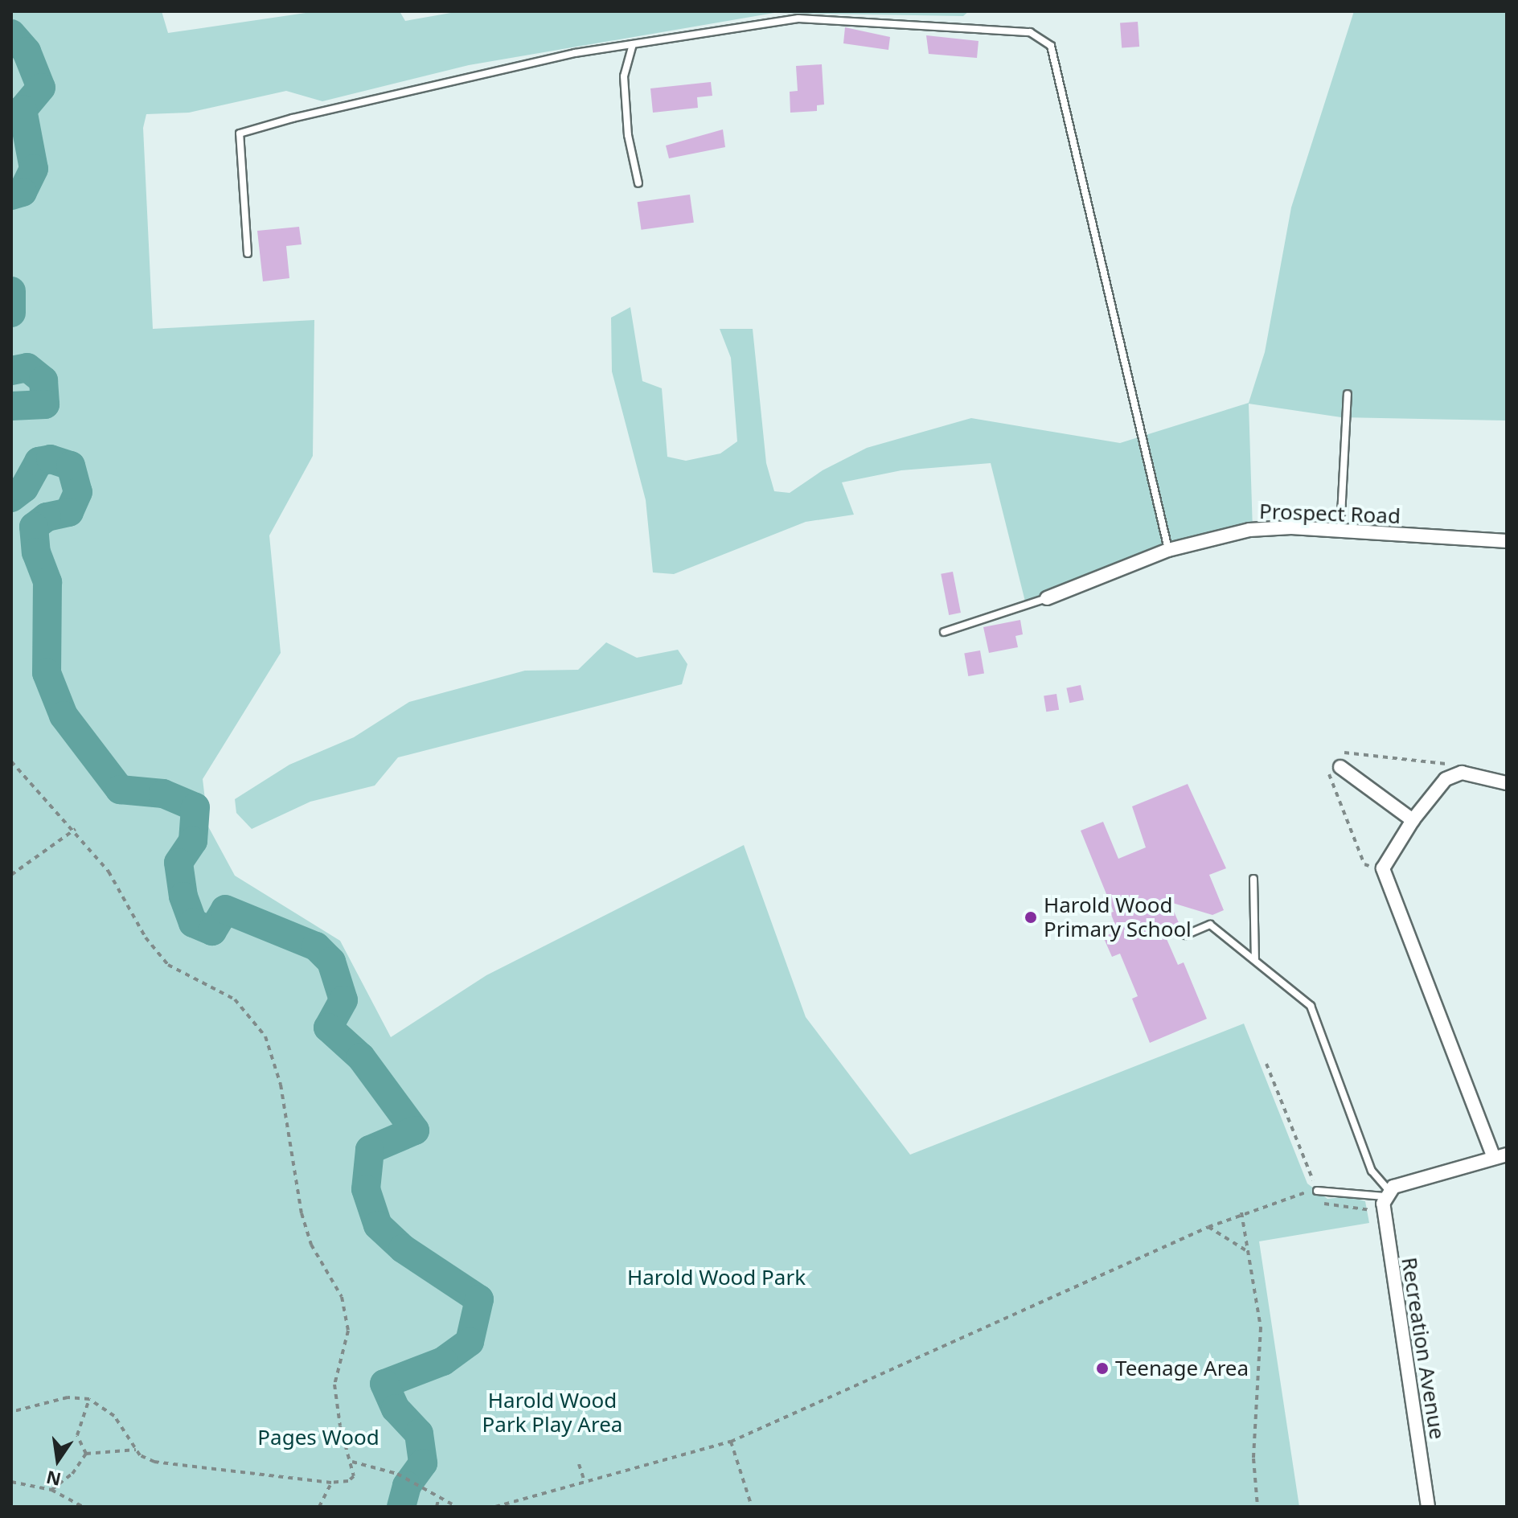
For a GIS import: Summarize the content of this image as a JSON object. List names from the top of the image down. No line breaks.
{"streets":{"street":["Prospect Road","Recreation Avenue"]},"parks":["Harold Wood Park","Harold Wood Park Play Area","Pages Wood"],"places":["Harold Wood Primary School","Teenage Area"],"north":"bottom"}
